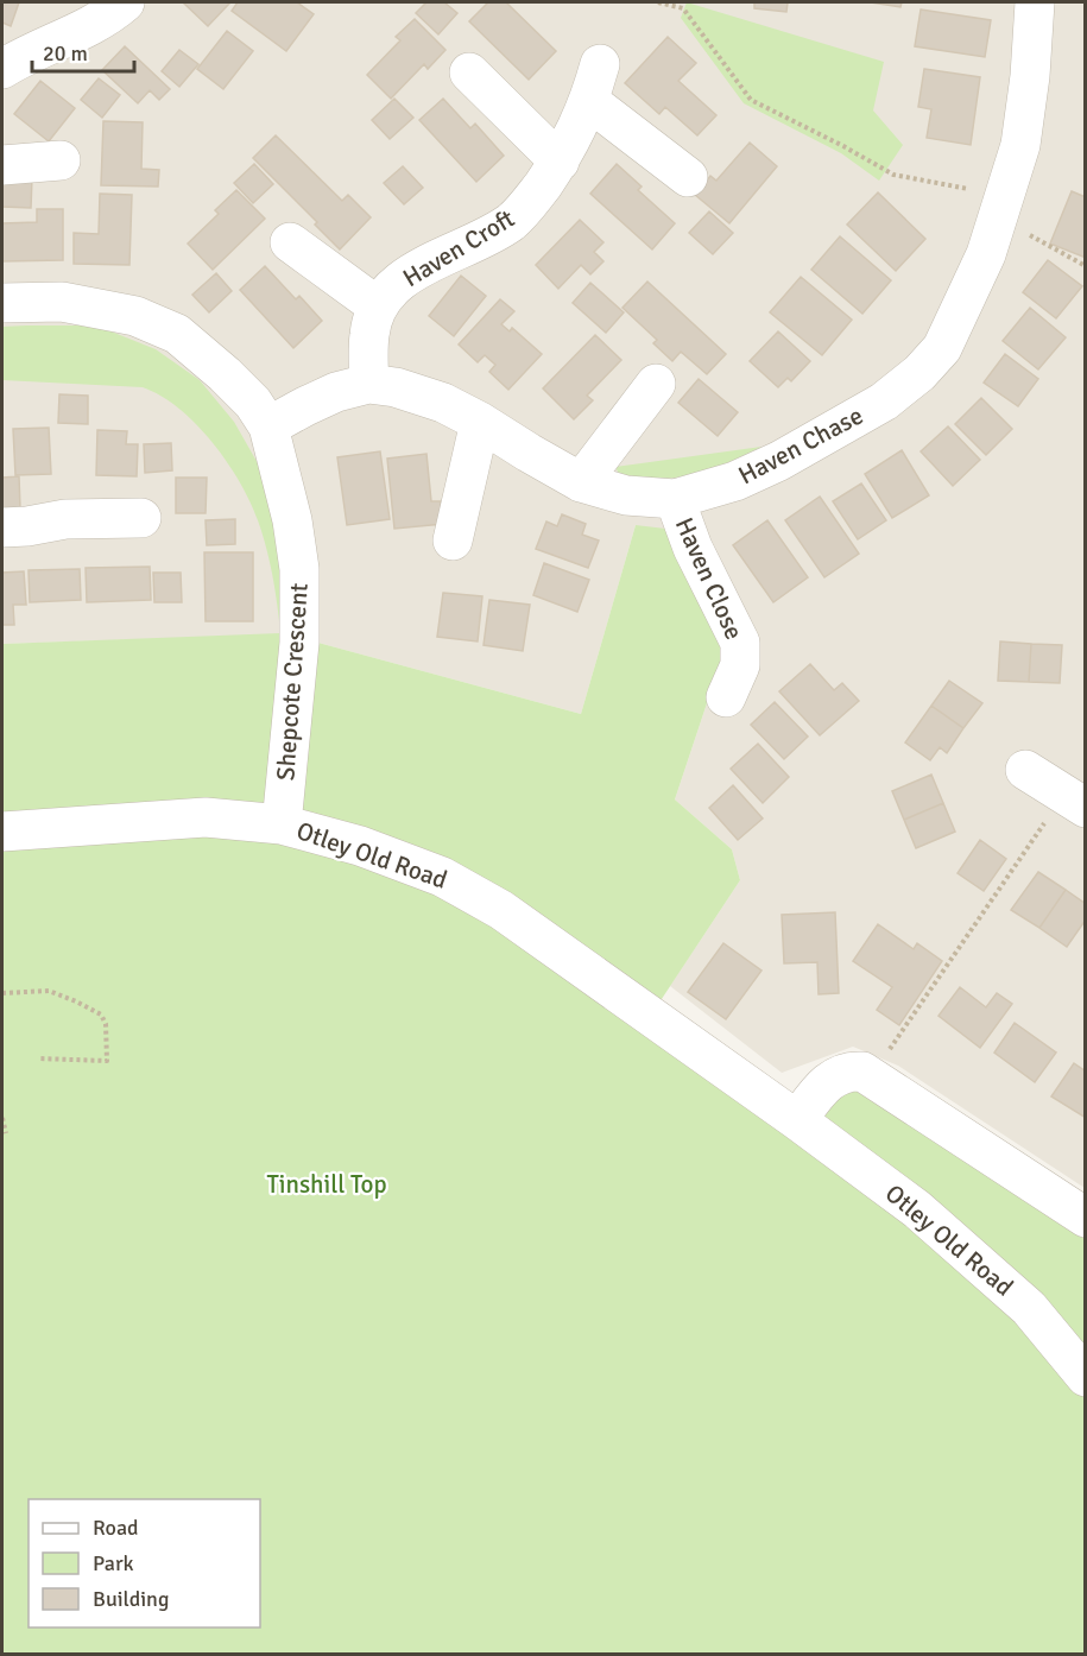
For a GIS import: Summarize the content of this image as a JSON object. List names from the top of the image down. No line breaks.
{"streets":{"street":["Haven Croft","Haven Chase","Haven Close","Shepcote Crescent","Otley Old Road"]},"crossings":[["Haven Croft","Haven Chase"],["Haven Chase","Haven Close"],["Haven Chase","Shepcote Crescent"],["Shepcote Crescent","Otley Old Road"]],"parks":["Tinshill Top"],"legend":["Road","Park","Building"],"scale_bar":"20 m"}
